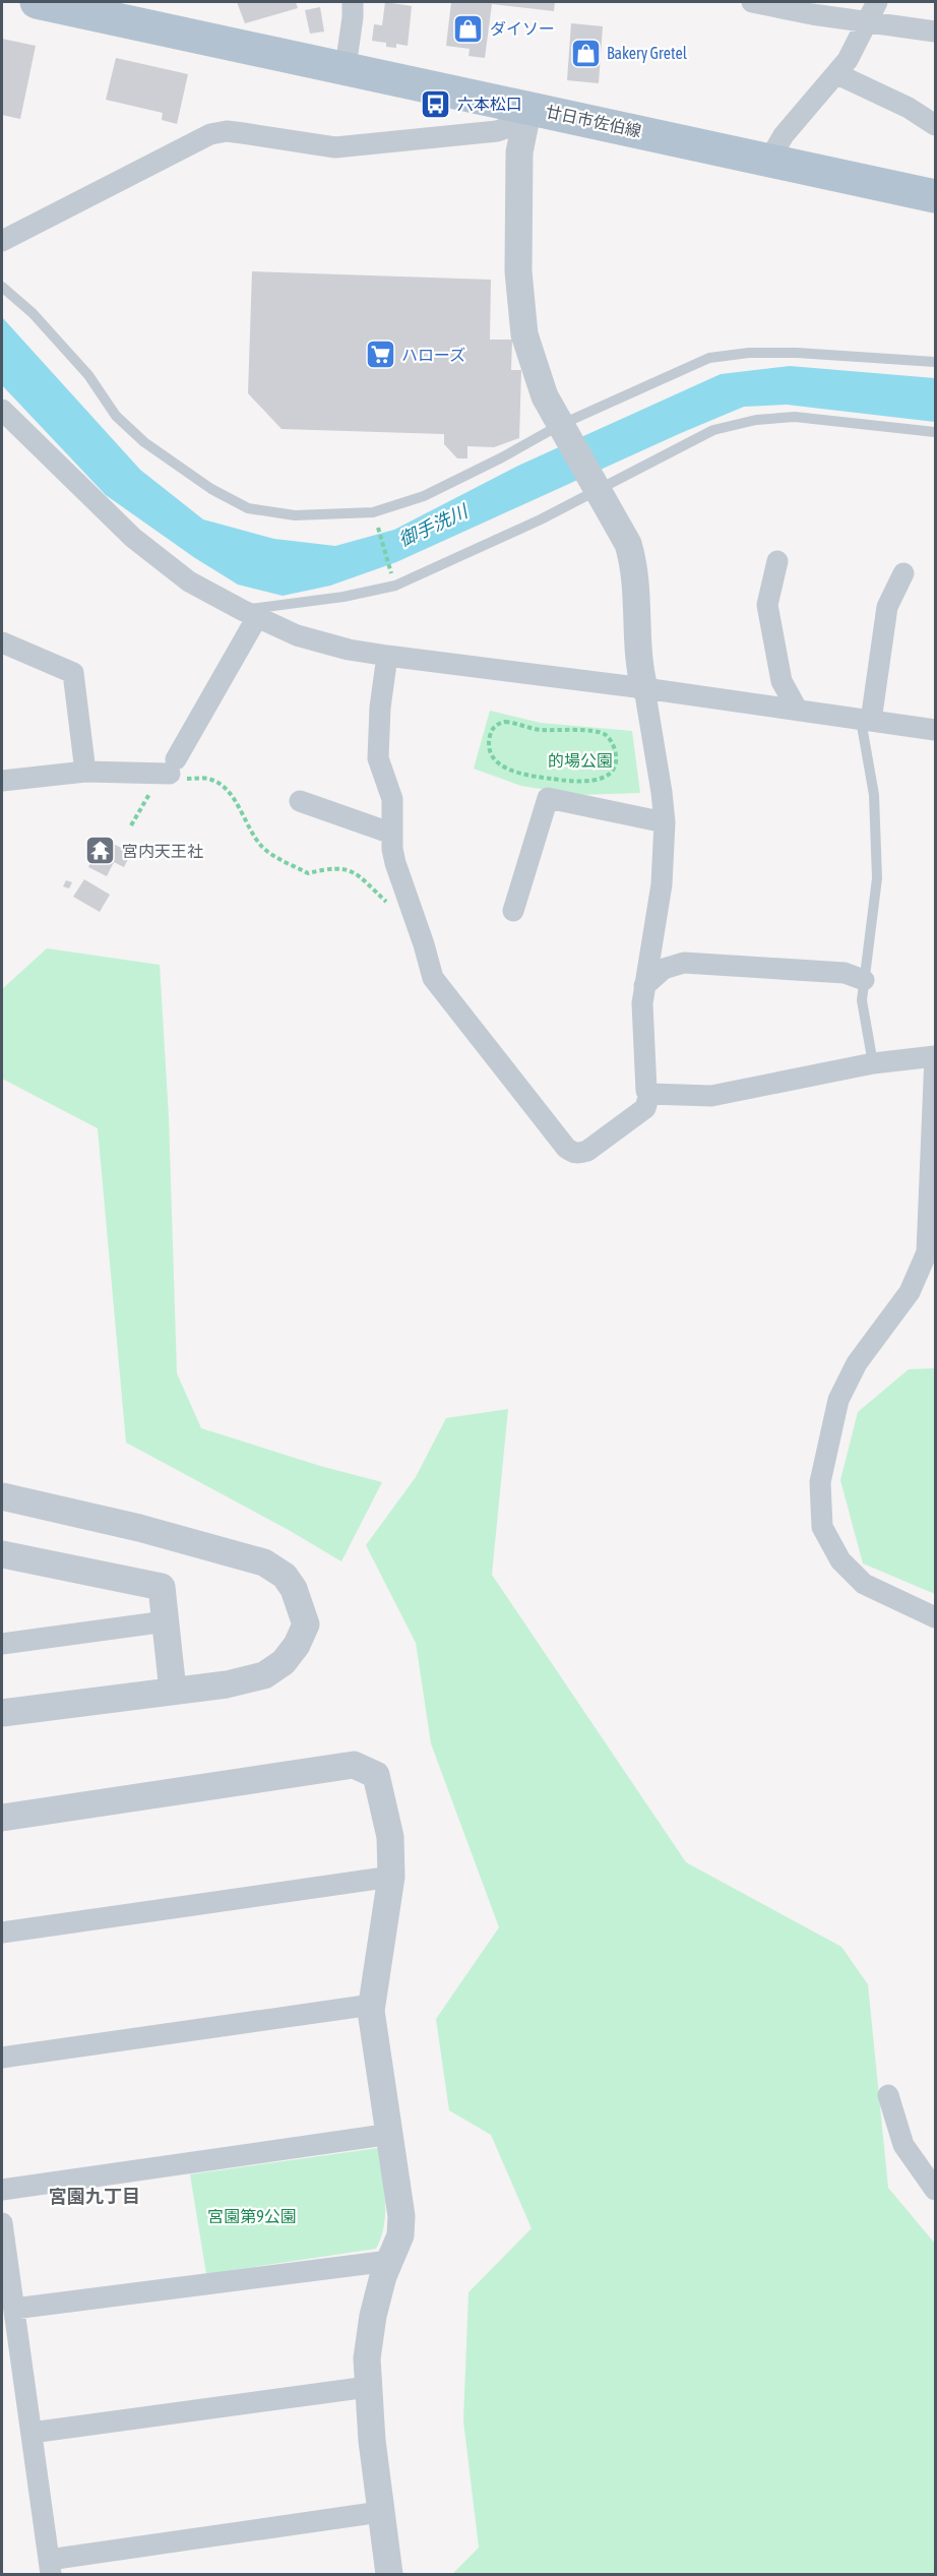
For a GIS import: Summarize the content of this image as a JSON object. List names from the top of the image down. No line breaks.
{"streets":{"main road":["廿日市佐伯線"]},"districts":["宮園九丁目"],"water":["御手洗川"],"parks":["的場公園","宮園第9公園"],"places":{"shop":["ダイソー","Bakery Gretel"],"bus stop":["六本松口"],"supermarket":["ハローズ"],"temple":["宮内天王社"]}}
